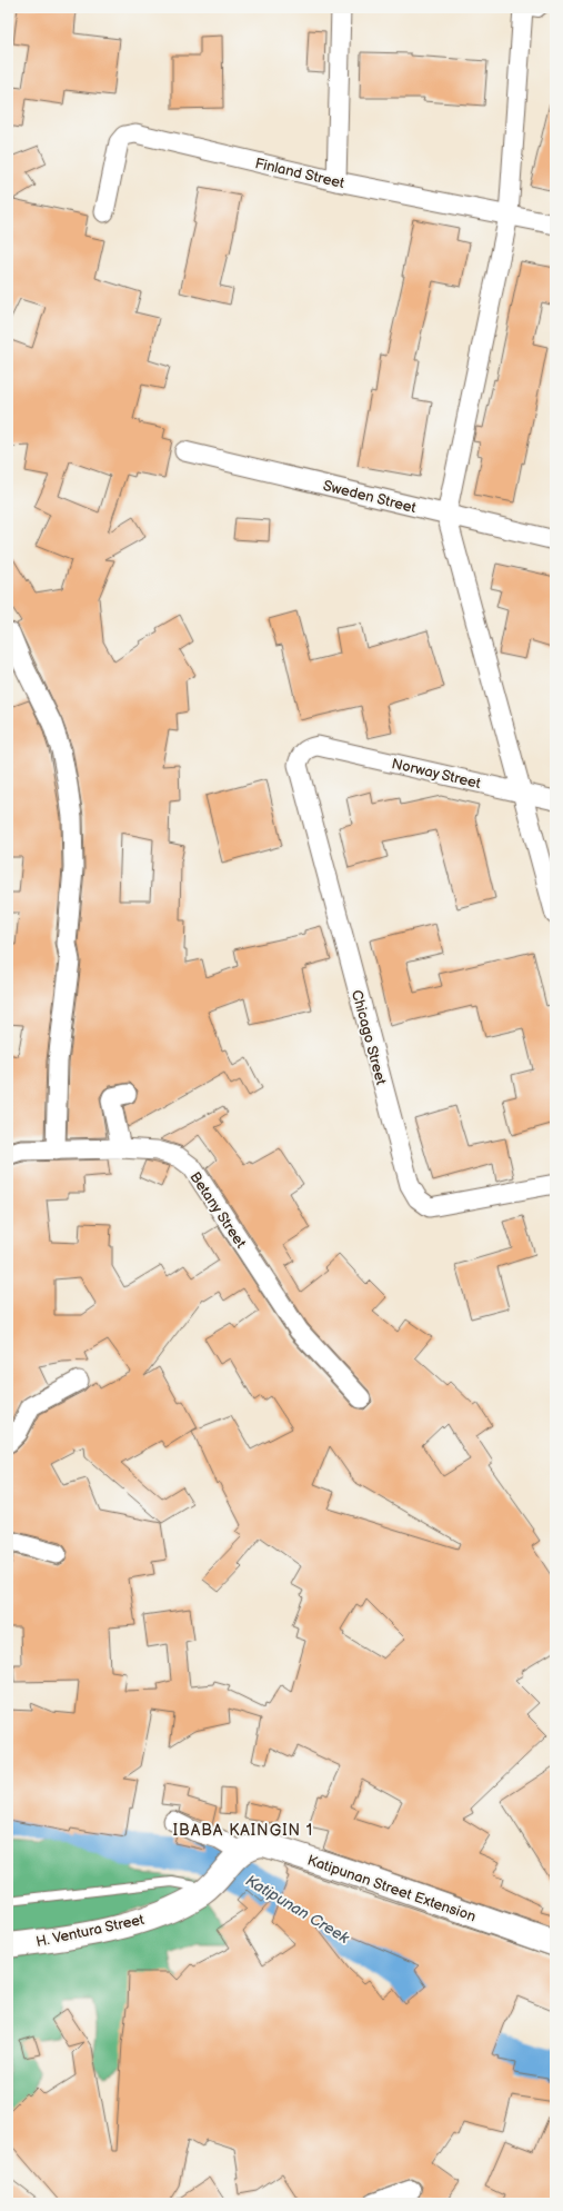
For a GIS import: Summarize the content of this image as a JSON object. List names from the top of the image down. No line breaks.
{"streets":{"street":["Finland Street","Sweden Street","Norway Street","Chicago Street","Betany Street","Katipunan Street Extension","H. Ventura Street"]},"crossings":[["Norway Street","Chicago Street"],["Katipunan Street Extension","H. Ventura Street"]],"districts":["IBABA KAINGIN 1"],"water":["Katipunan Creek"]}
